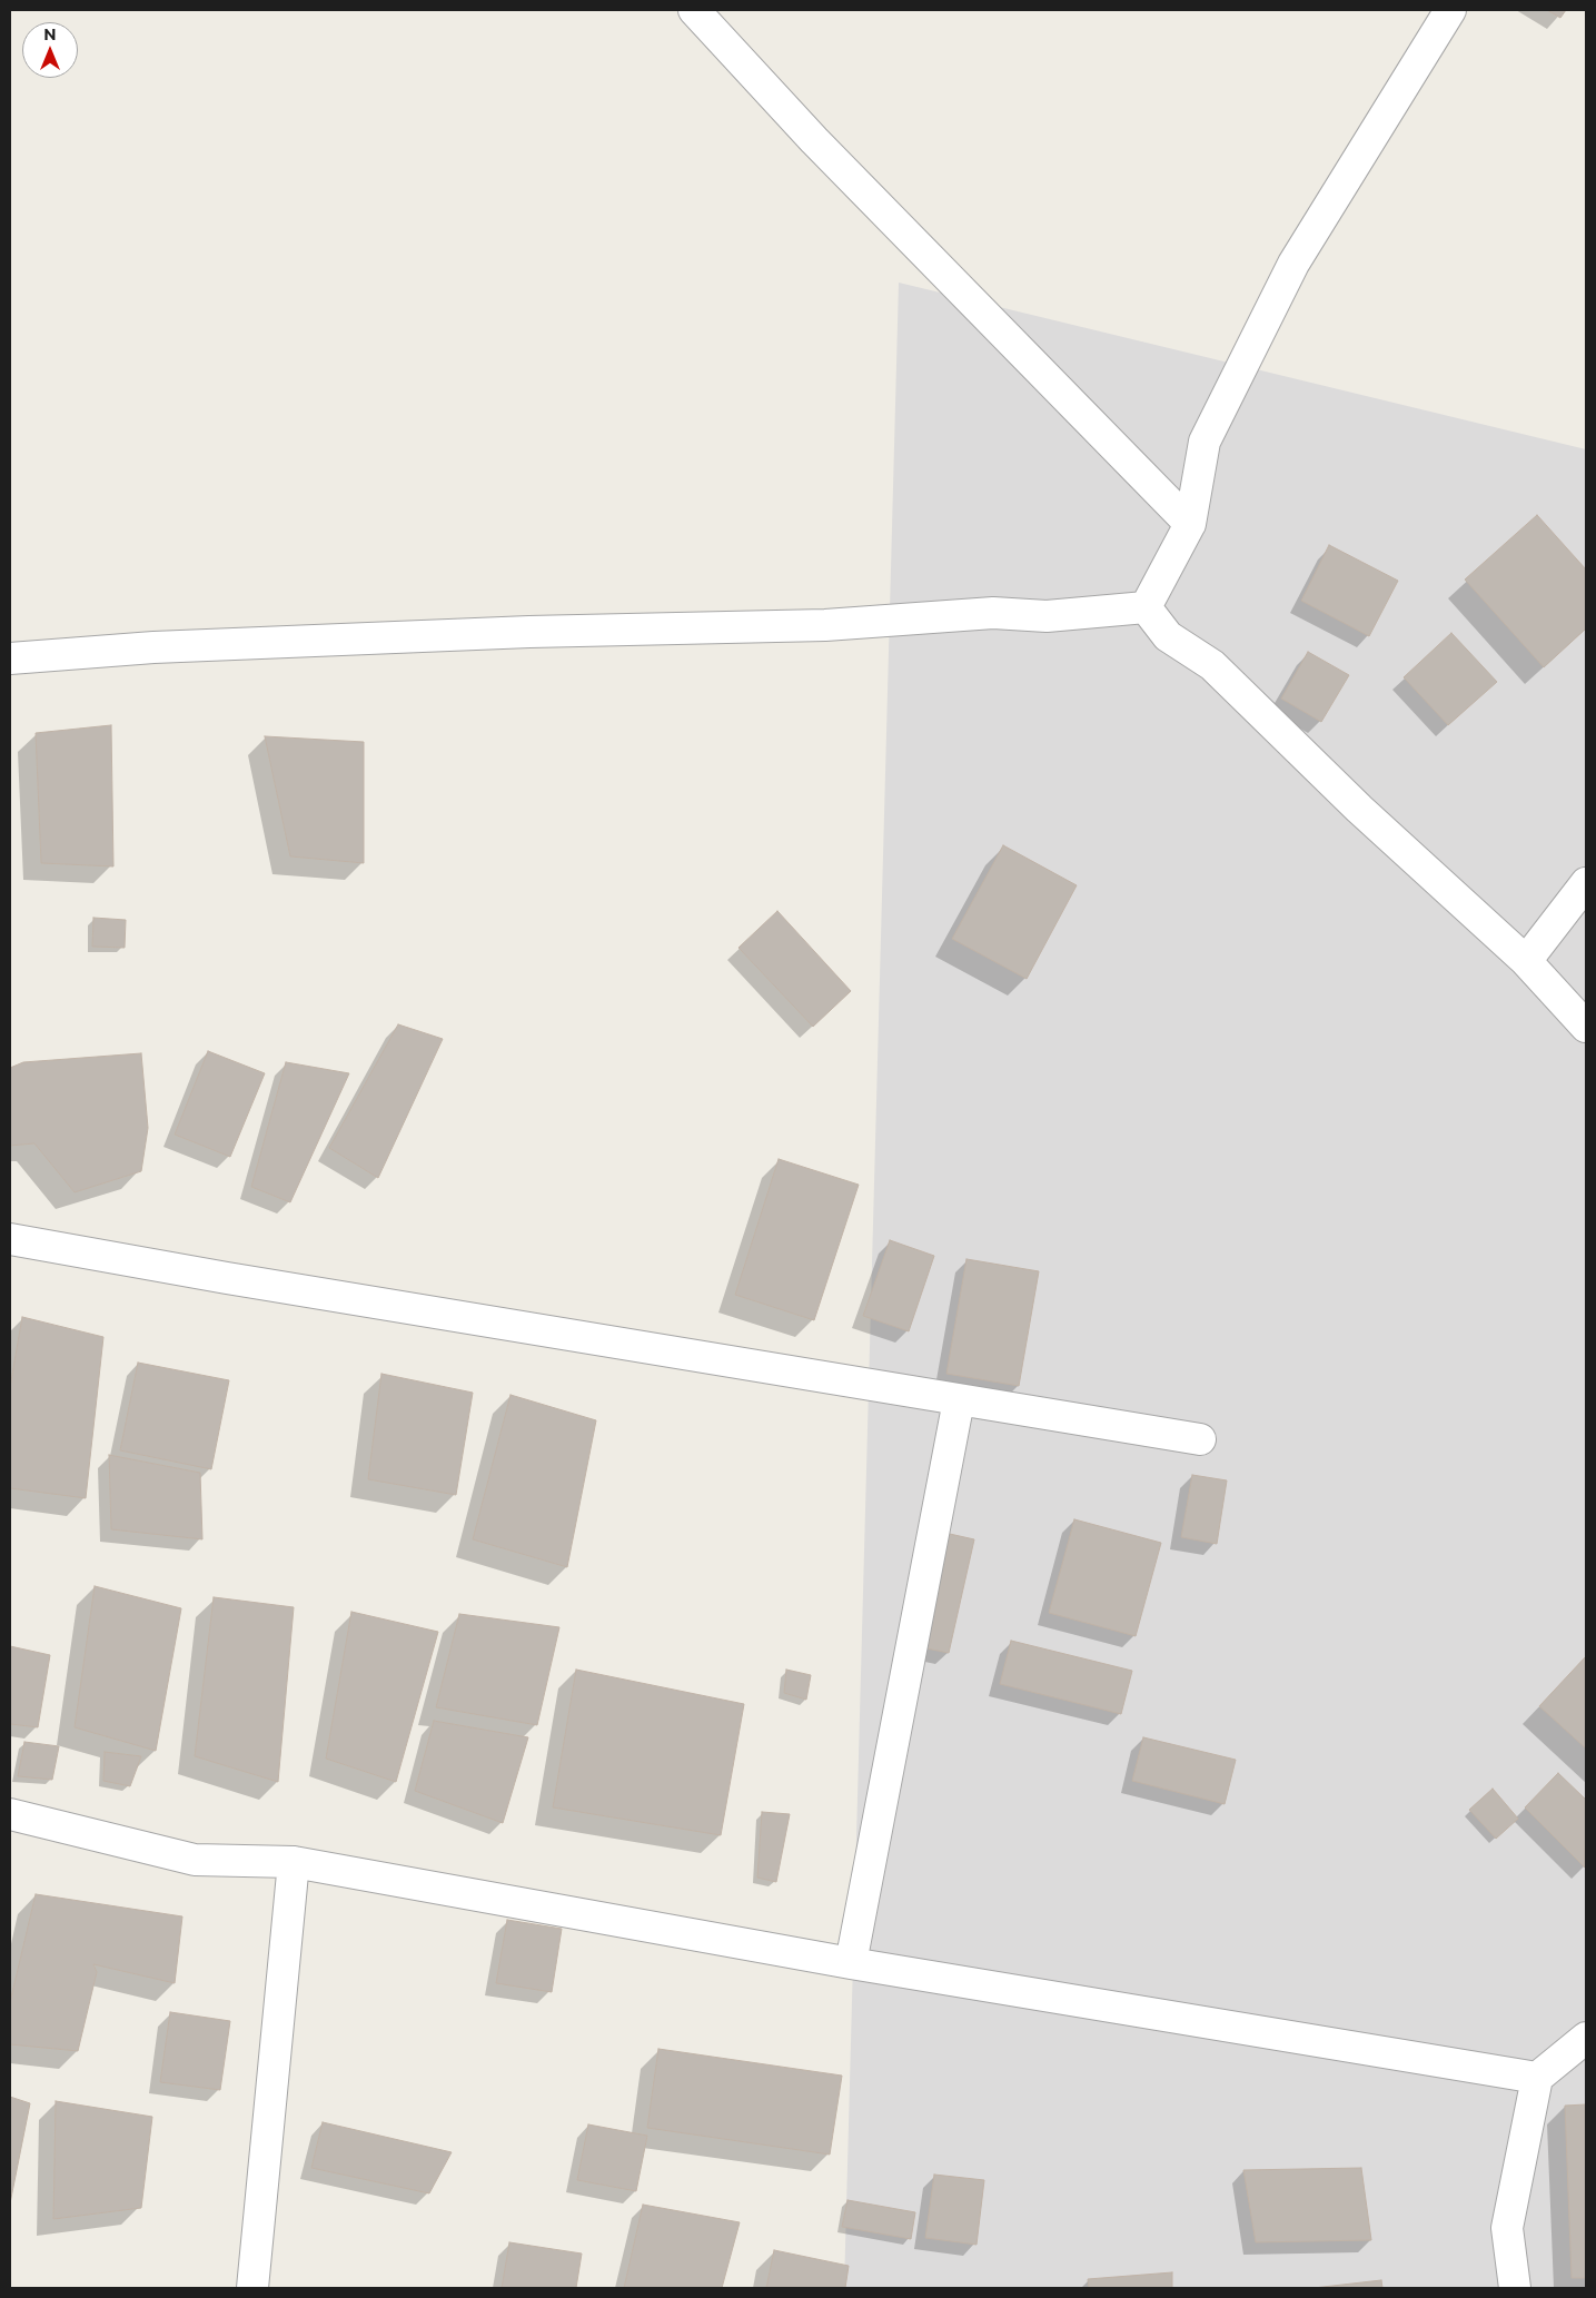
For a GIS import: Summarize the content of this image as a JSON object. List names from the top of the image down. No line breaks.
{"north":"top"}
